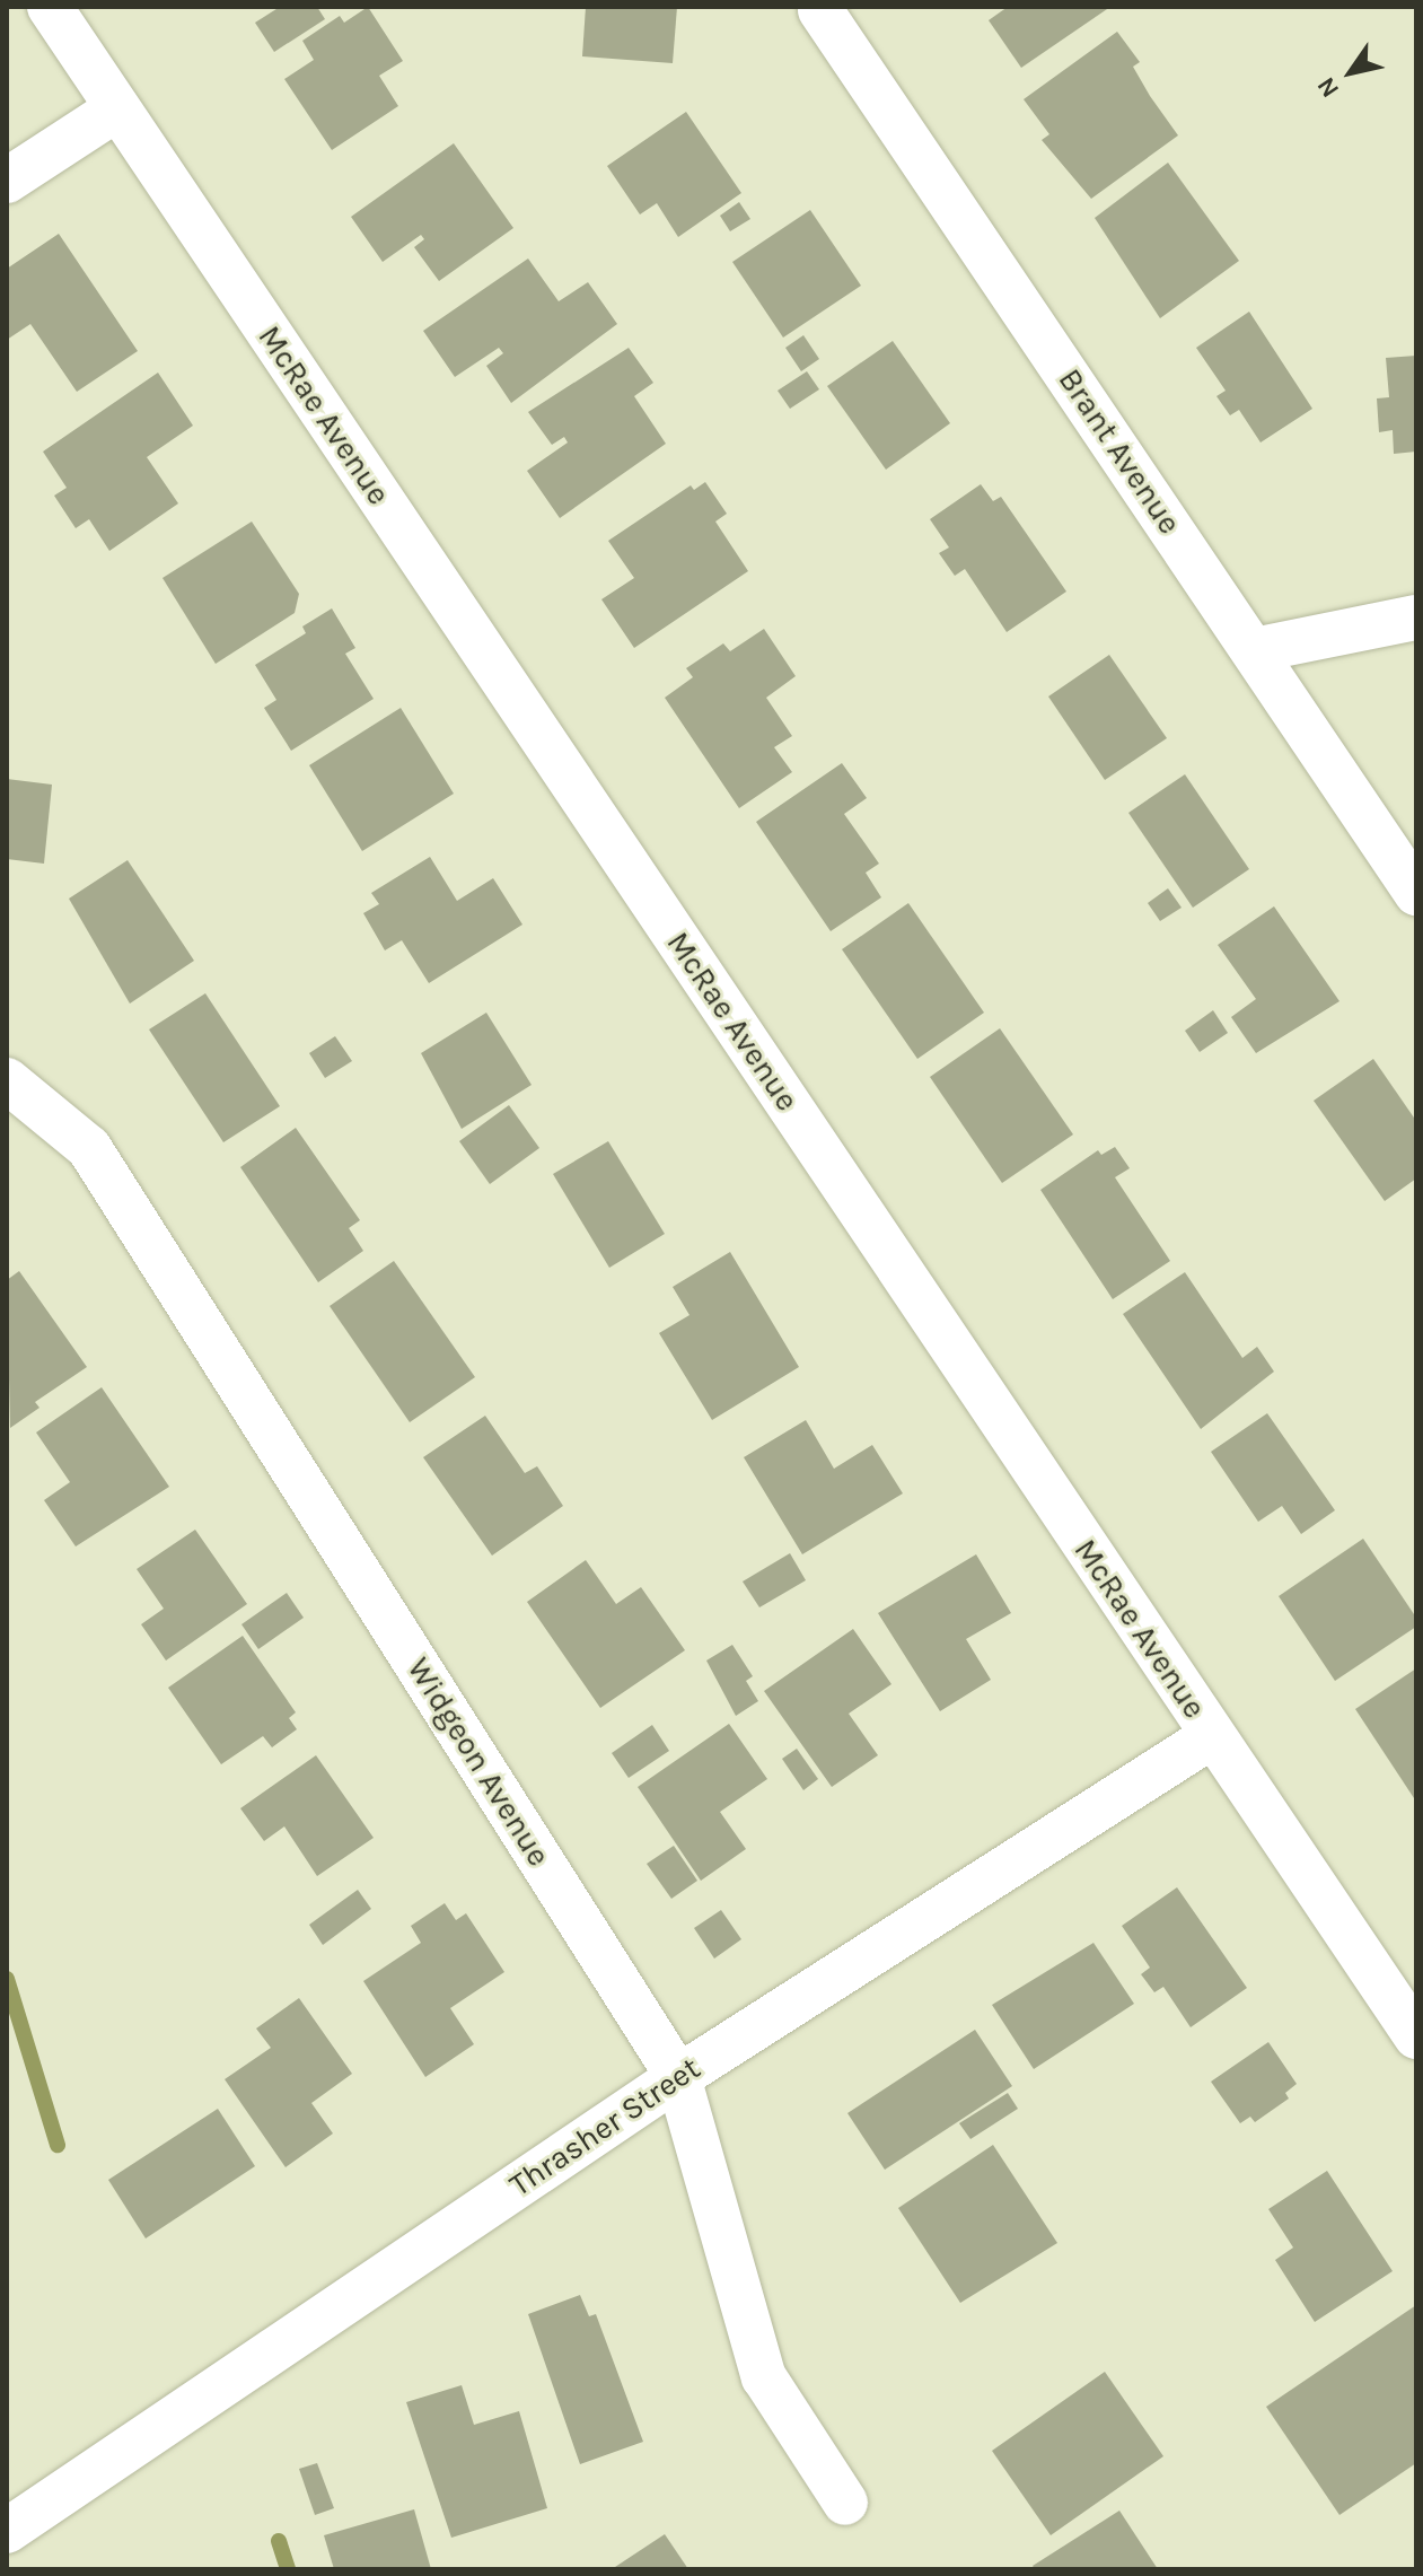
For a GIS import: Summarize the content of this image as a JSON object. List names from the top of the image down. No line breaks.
{"streets":{"street":["McRae Avenue","Brant Avenue","Widgeon Avenue","Thrasher Street"]},"crossings":[["McRae Avenue","Thrasher Street"],["Widgeon Avenue","Thrasher Street"]],"north":"bottom left"}
